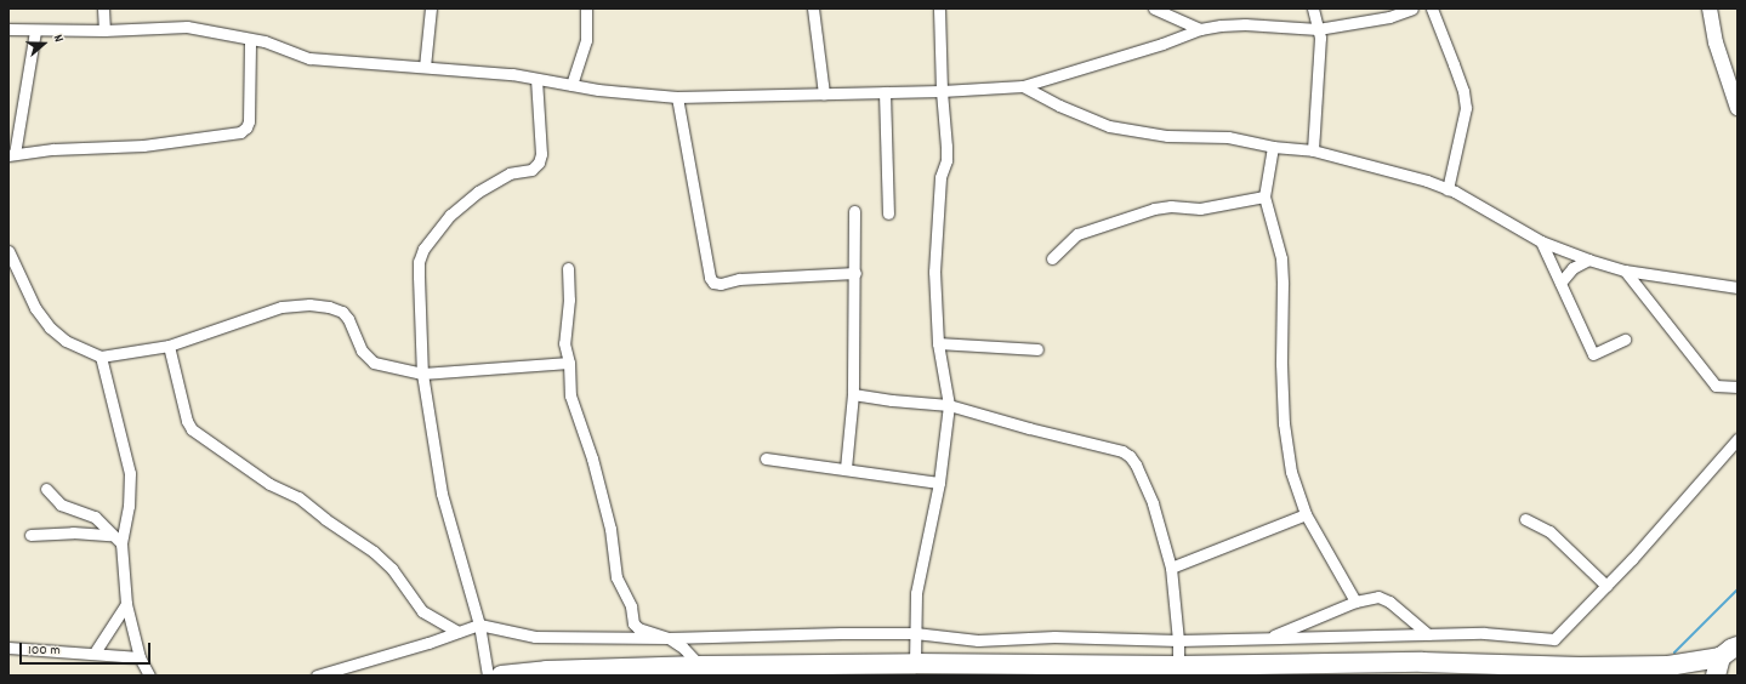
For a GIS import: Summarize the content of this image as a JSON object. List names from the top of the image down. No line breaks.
{"scale_bar":"100 m","north":"right"}
